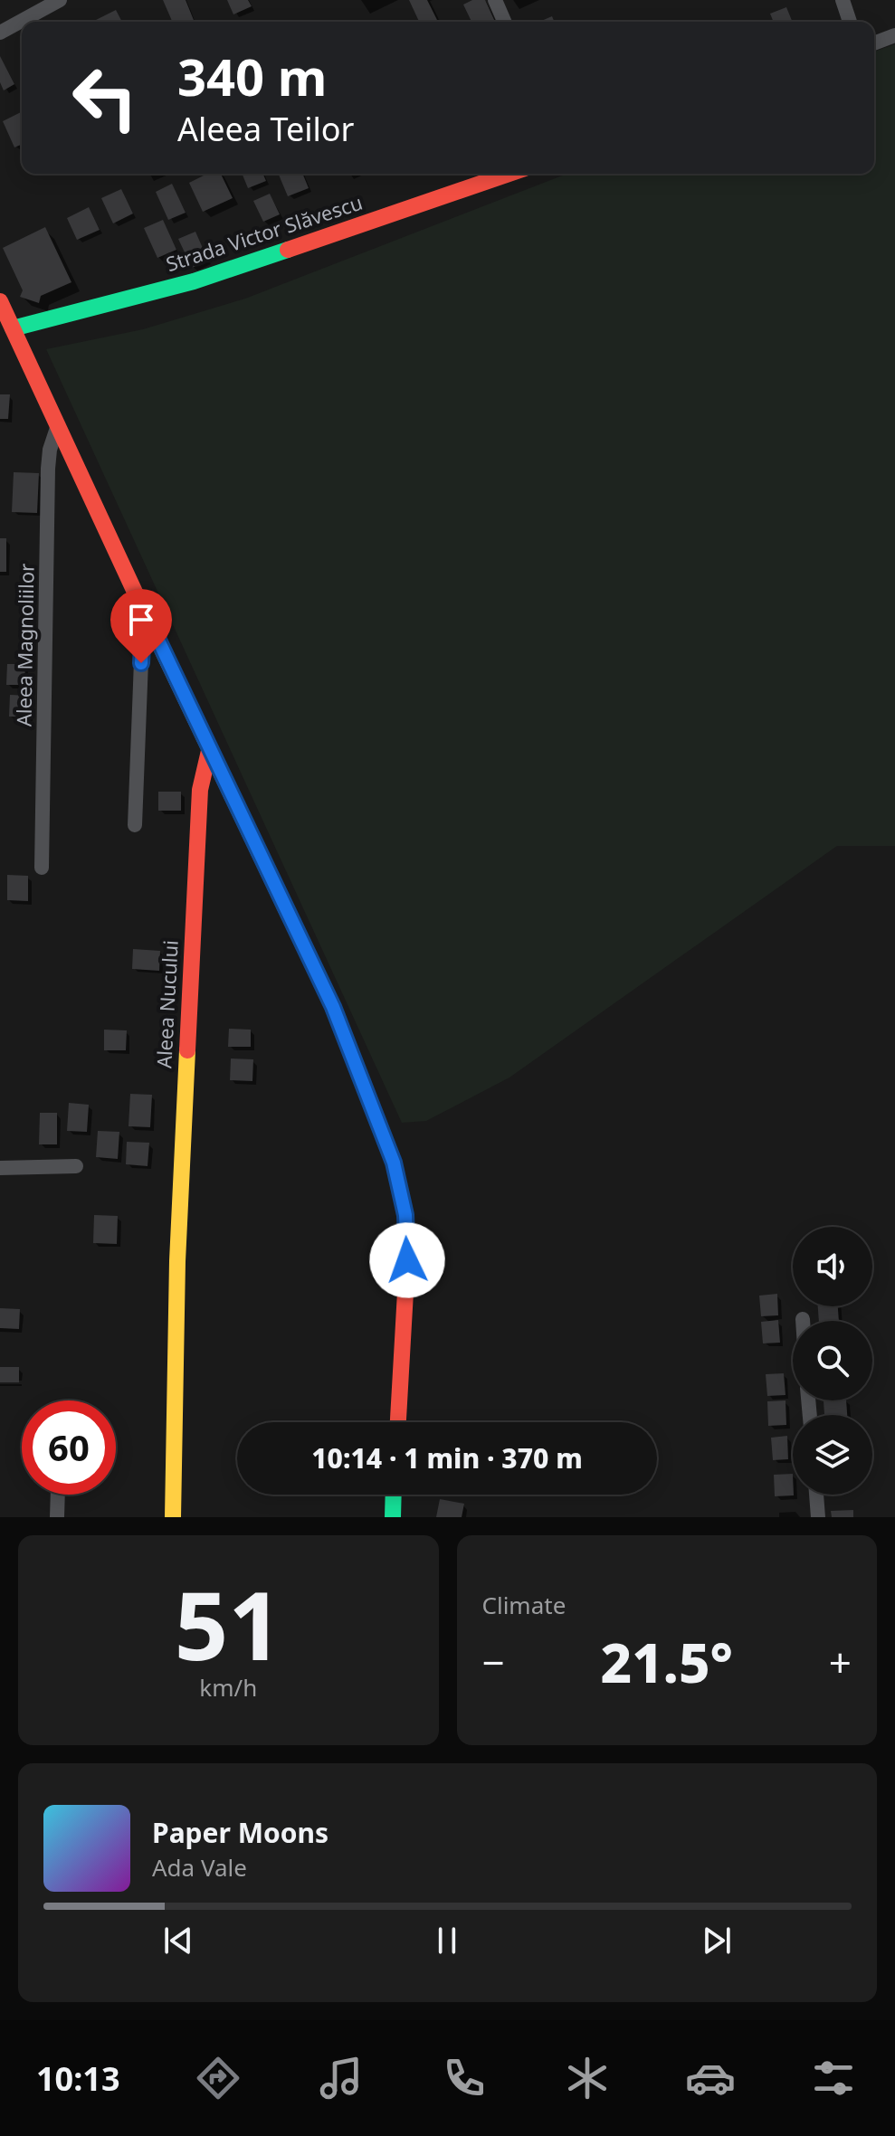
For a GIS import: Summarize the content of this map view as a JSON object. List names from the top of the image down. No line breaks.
{"streets":{"street":["Strada Victor Slăvescu","Aleea Magnoliilor","Aleea Nucului"]},"page":{"turn":["340 m","Aleea Teilor"],"limit":"60","trip":"10:14 · 1 min · 370 m","tile":[["51","km/h"],"Climate"],"heat":["−","21.5°","+"],"song":["Paper Moons","Ada Vale"],"tabs":"10:13"}}
